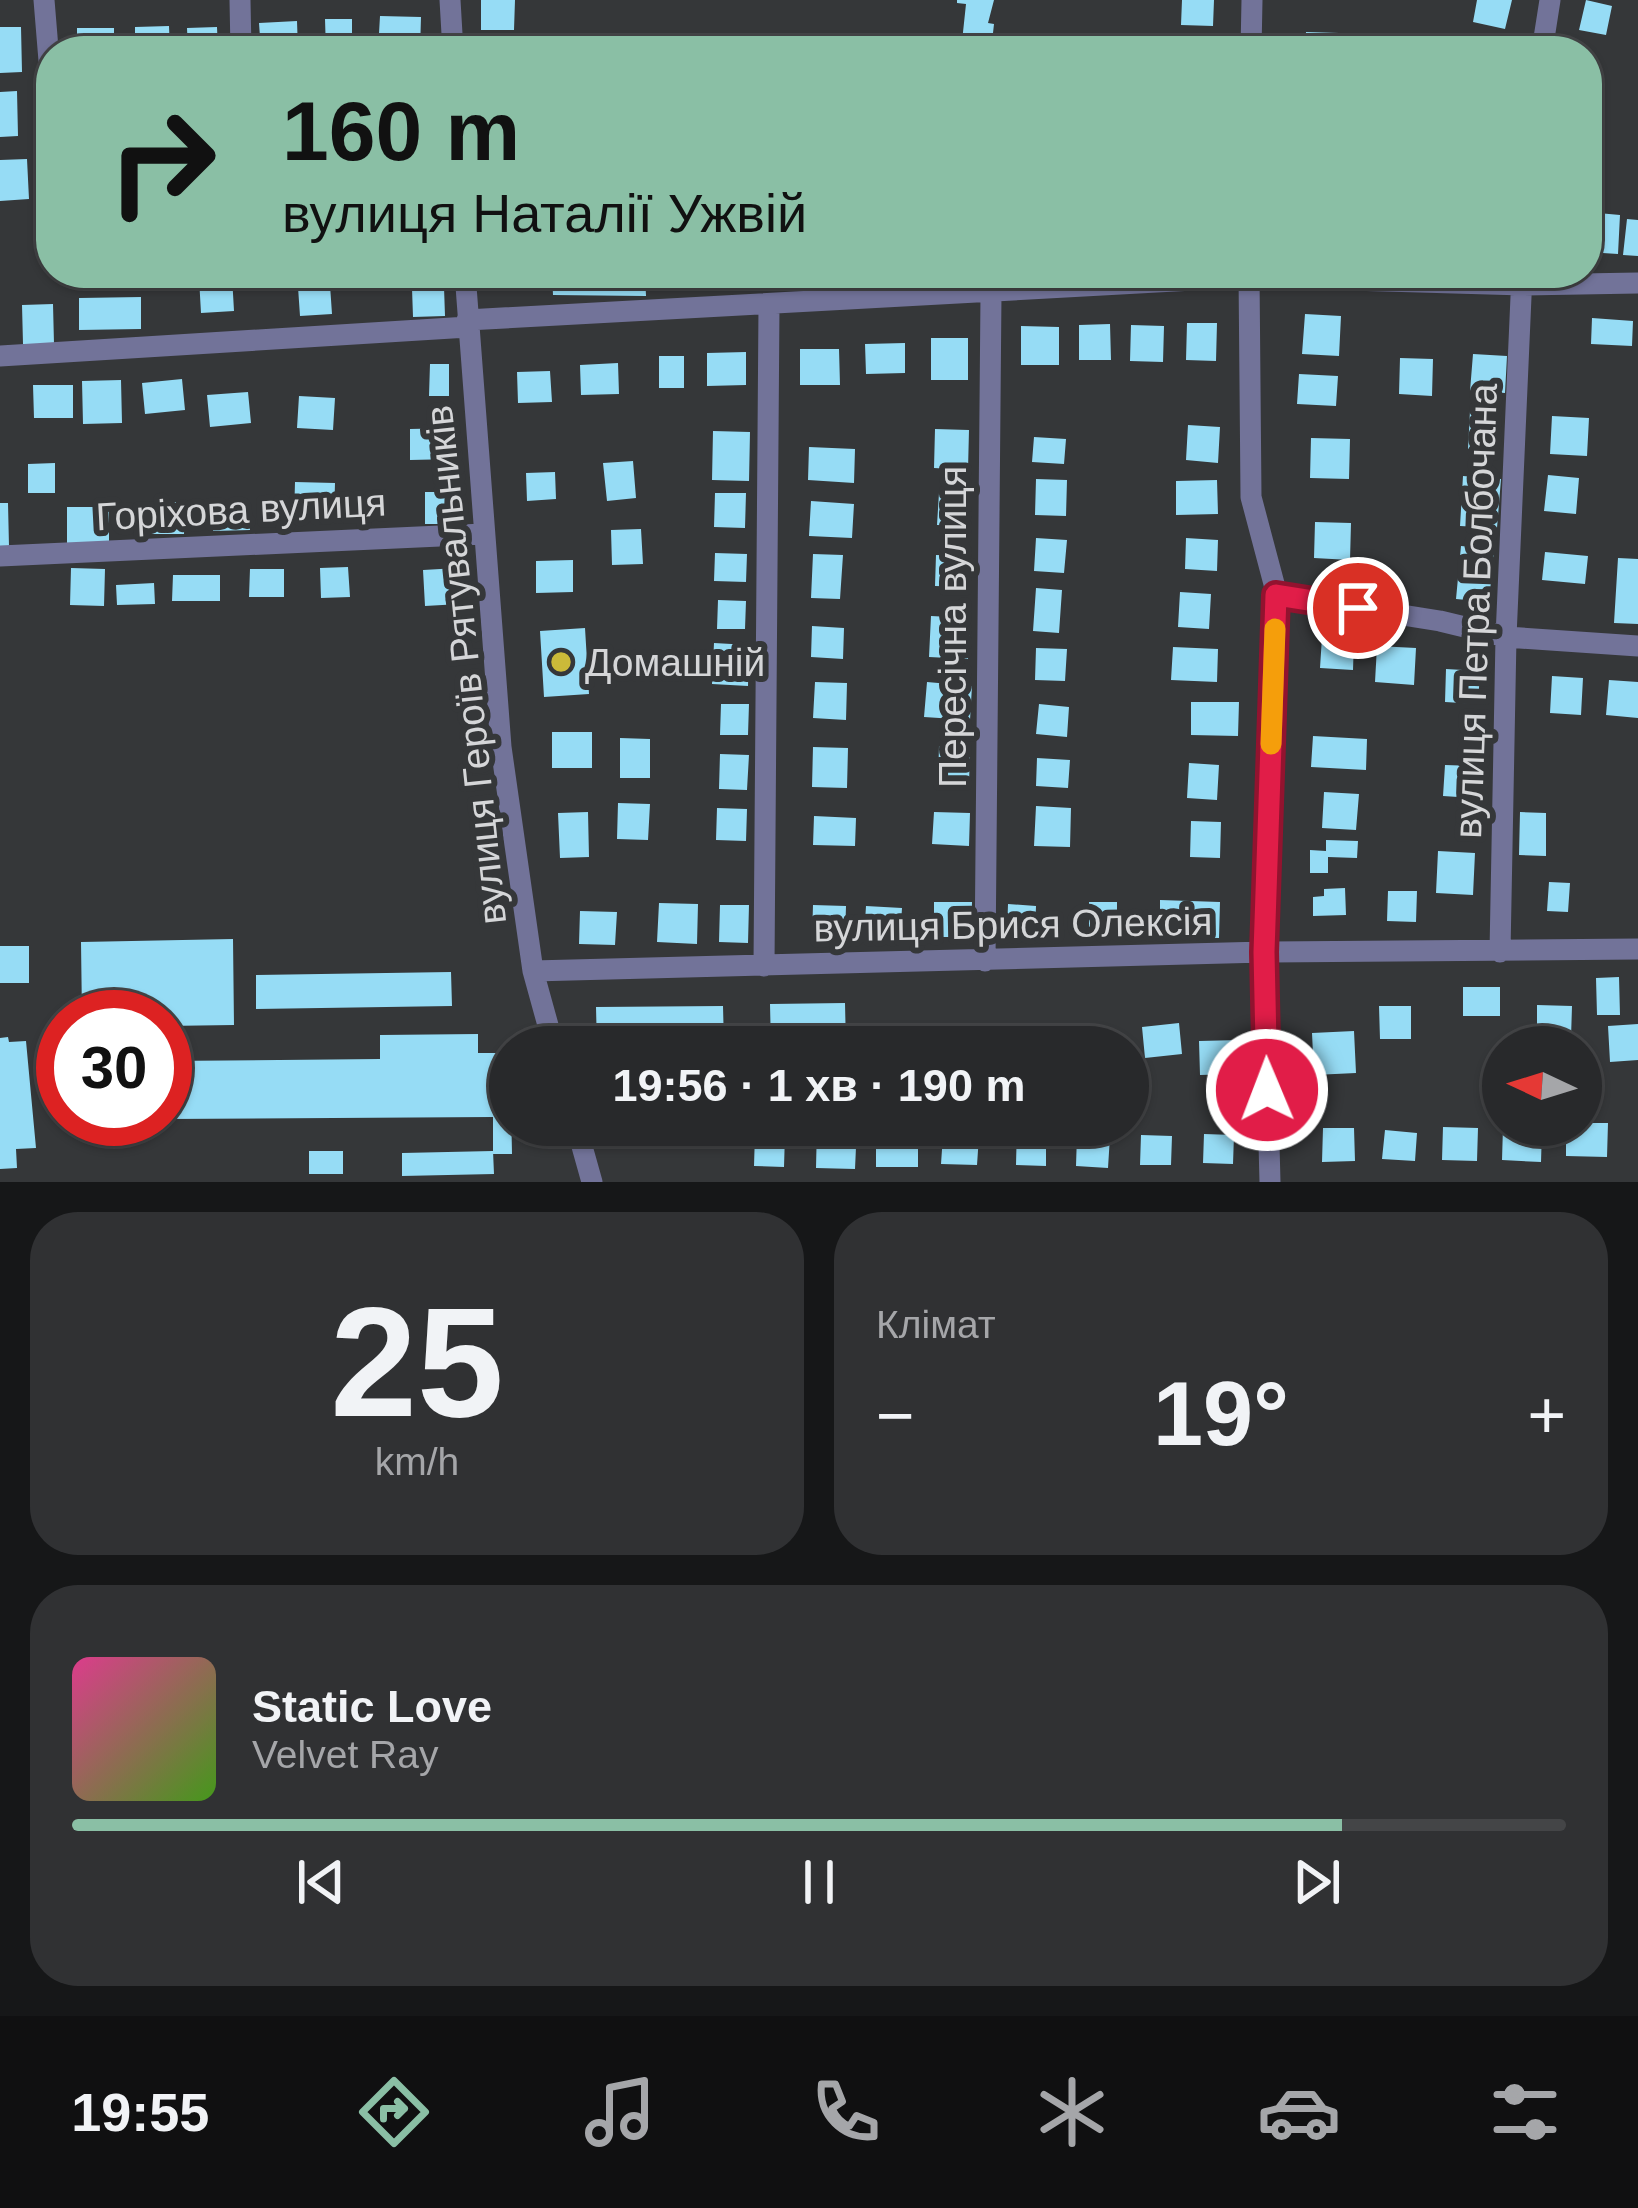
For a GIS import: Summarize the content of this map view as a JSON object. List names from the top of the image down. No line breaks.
{"streets":{"street":["Горіхова вулиця","вулиця Петра Болбочана","Пересічна вулиця","вулиця Героїв Рятувальників","вулиця Брися Олексія"]},"crossings":[["Горіхова вулиця","вулиця Героїв Рятувальників"],["вулиця Петра Болбочана","вулиця Брися Олексія"],["Пересічна вулиця","вулиця Брися Олексія"],["вулиця Героїв Рятувальників","вулиця Брися Олексія"]],"places":["Домашній"],"north":"left","page":{"turn":["160 m","вулиця Наталії Ужвій"],"limit":"30","trip":"19:56 · 1 хв · 190 m","tile":[["25","km/h"],"Клімат"],"heat":["−","19°","+"],"song":["Static Love","Velvet Ray"],"tabs":"19:55"}}
